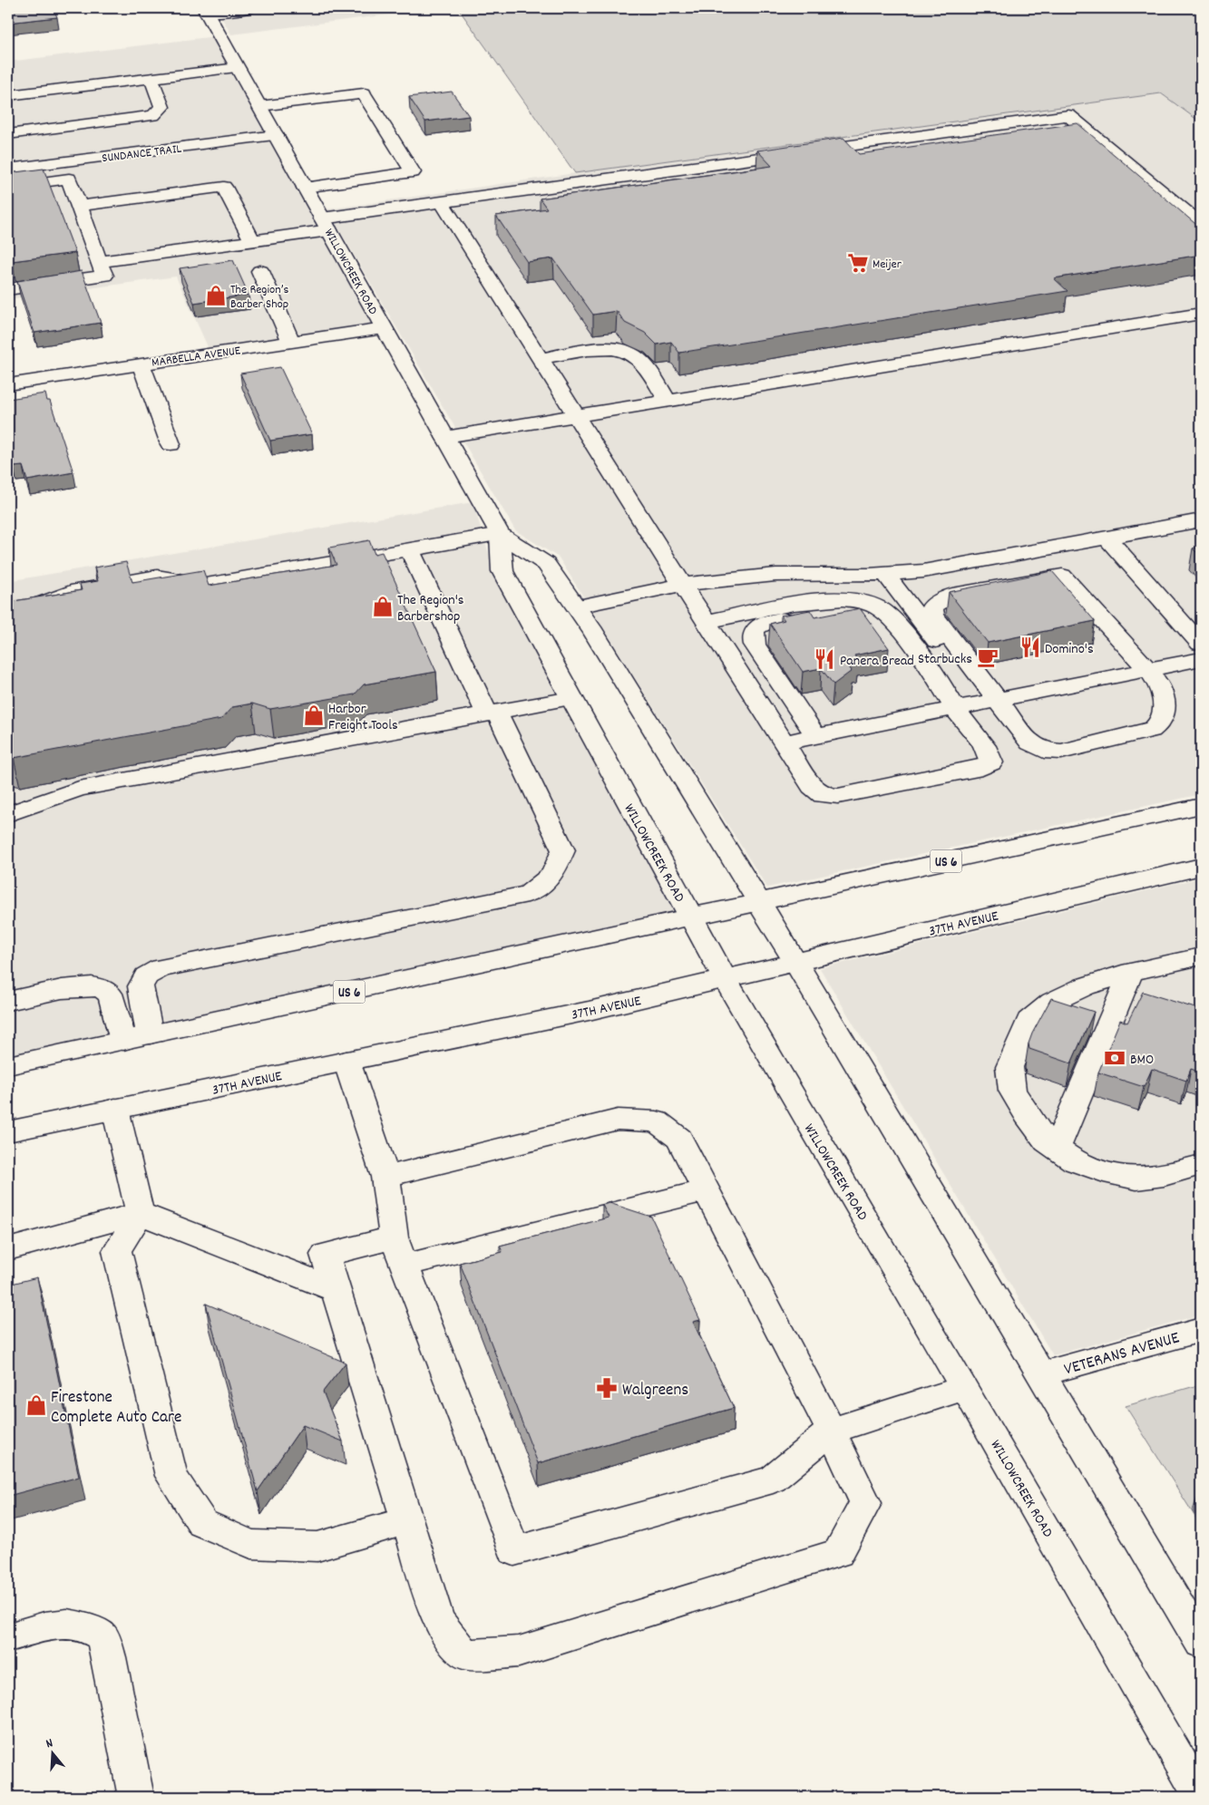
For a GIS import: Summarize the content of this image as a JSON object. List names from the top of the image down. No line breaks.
{"streets":{"main road":["SUNDANCE TRAIL","WILLOWCREEK ROAD","MARBELLA AVENUE","US 6","37TH AVENUE","VETERANS AVENUE"]},"crossings":[["SUNDANCE TRAIL","WILLOWCREEK ROAD"],["WILLOWCREEK ROAD","MARBELLA AVENUE"],["WILLOWCREEK ROAD","US 6"],["WILLOWCREEK ROAD","37TH AVENUE"],["WILLOWCREEK ROAD","VETERANS AVENUE"]],"places":{"supermarket":["Meijer"],"shop":["The Region’s Barber Shop","The Region's Barbershop","Harbor Freight Tools","Firestone Complete Auto Care"],"restaurant":["Domino's","Panera Bread"],"cafe":["Starbucks"],"bank":["BMO"],"pharmacy":["Walgreens"]},"north":"top"}
